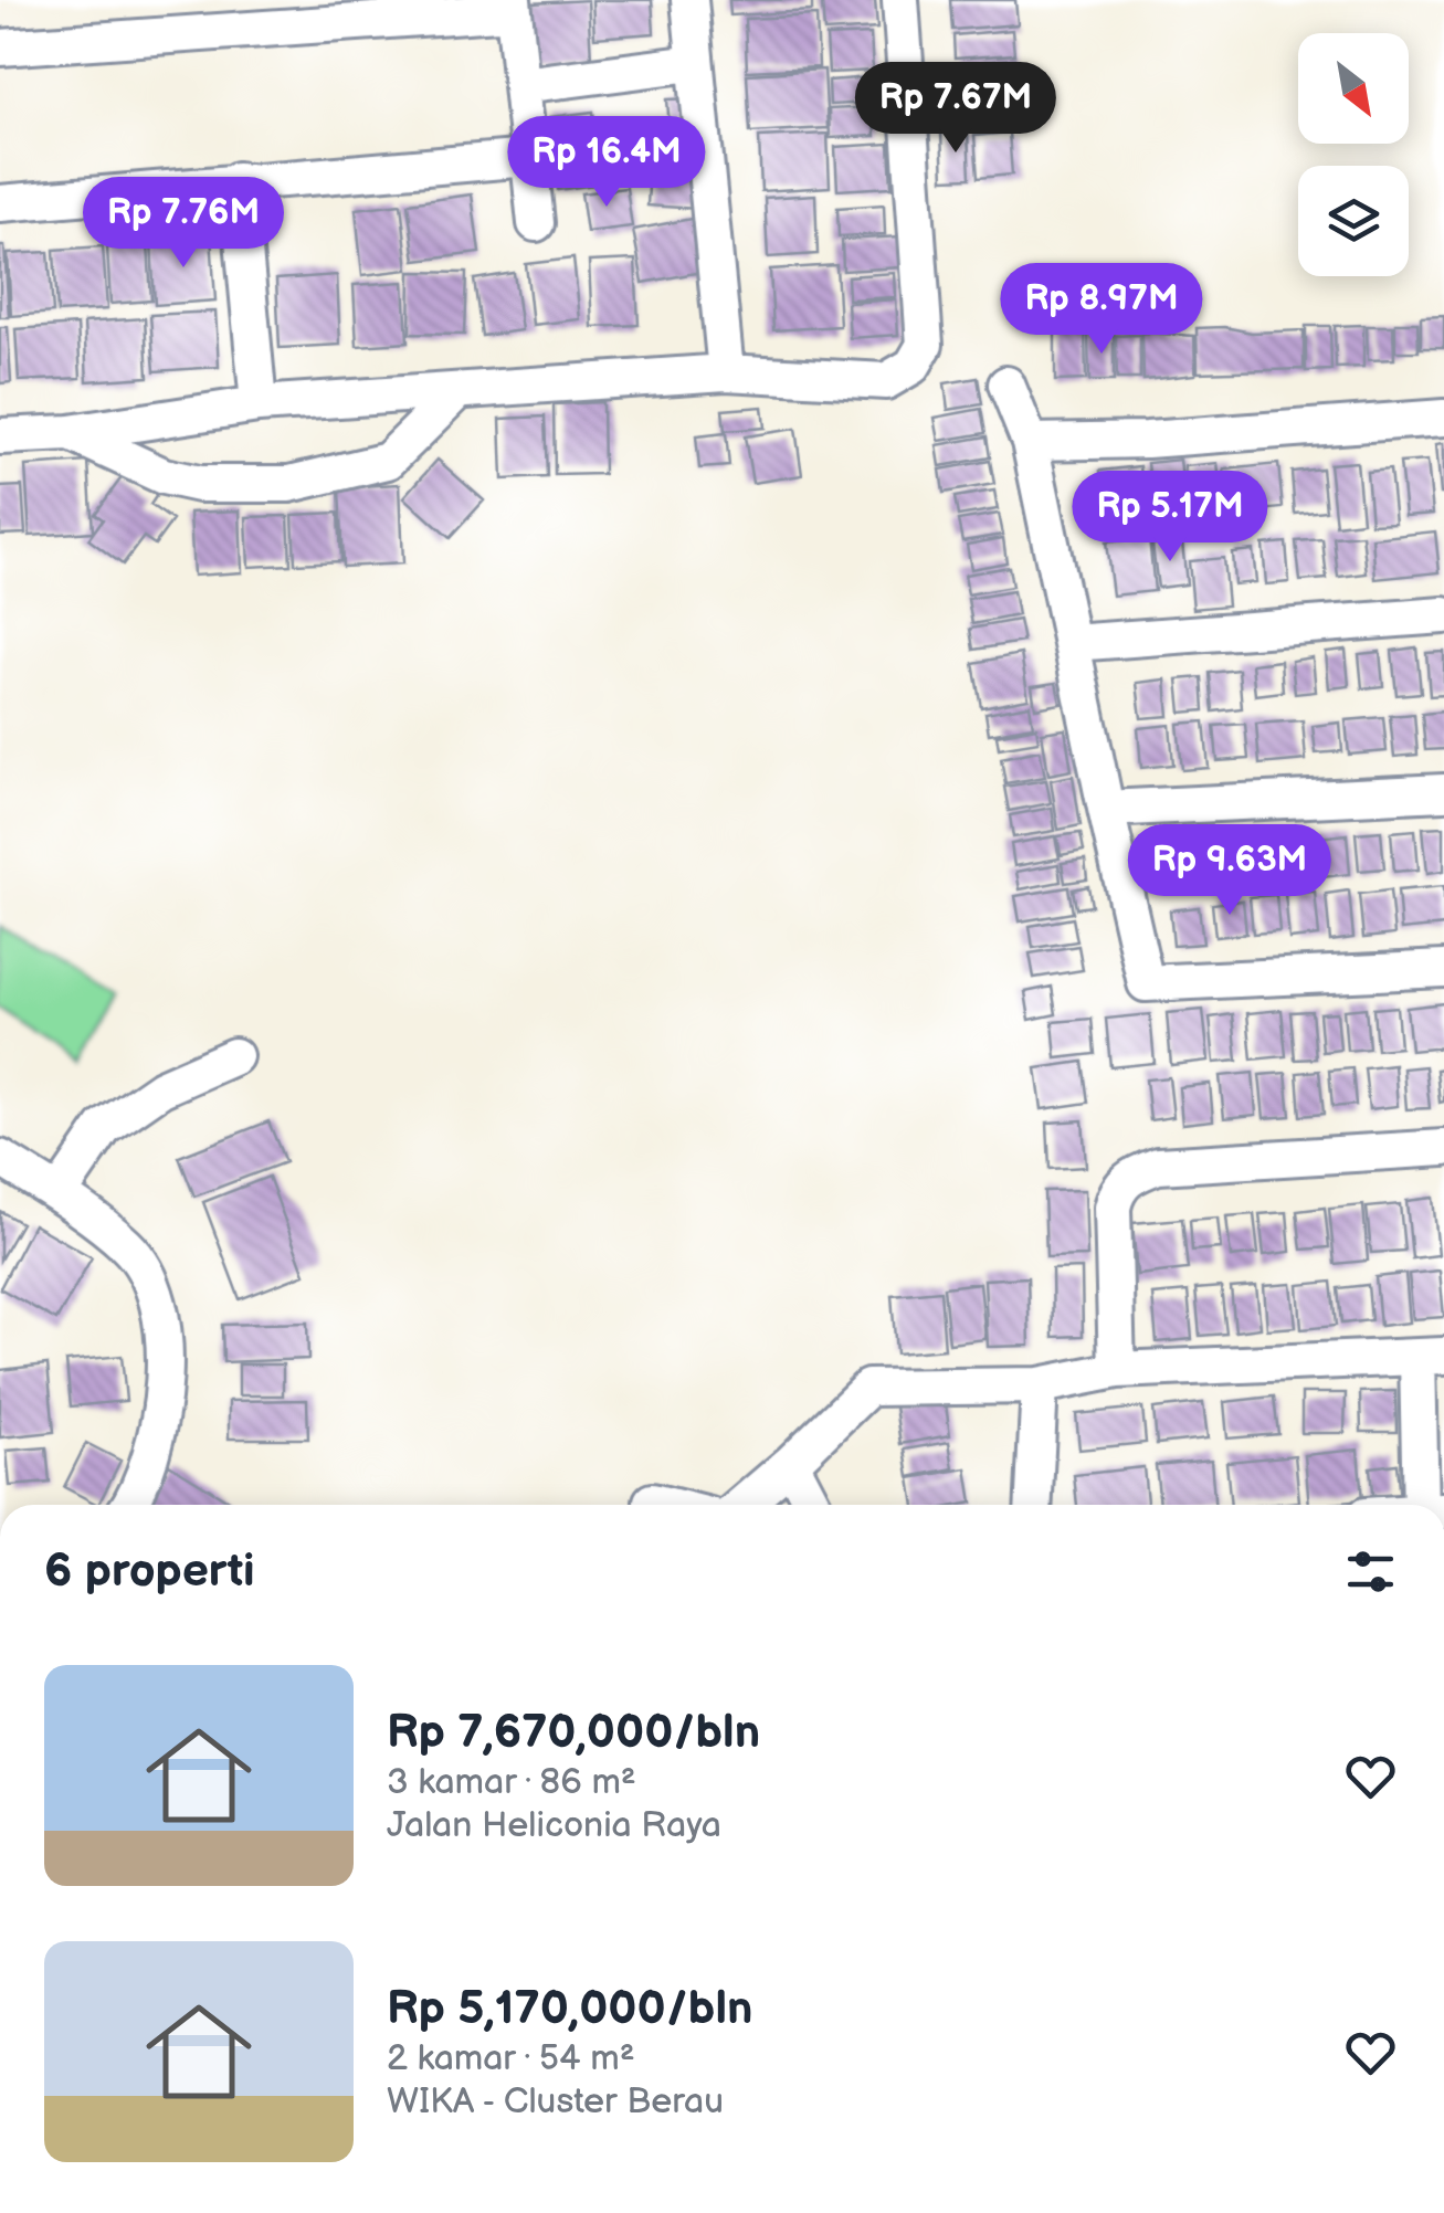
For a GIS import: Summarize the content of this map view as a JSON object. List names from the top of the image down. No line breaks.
{"north":"bottom right","page":{"price":["Rp 7.67M","Rp 16.4M","Rp 7.76M","Rp 8.97M","Rp 5.17M","Rp 9.63M"],"heading":"6 properti","list":[{"name":"Rp 7,670,000/bln","note":"3 kamar · 86 m² · Jalan Heliconia Raya"},{"name":"Rp 5,170,000/bln","note":"2 kamar · 54 m² · WIKA - Cluster Berau"}]}}
